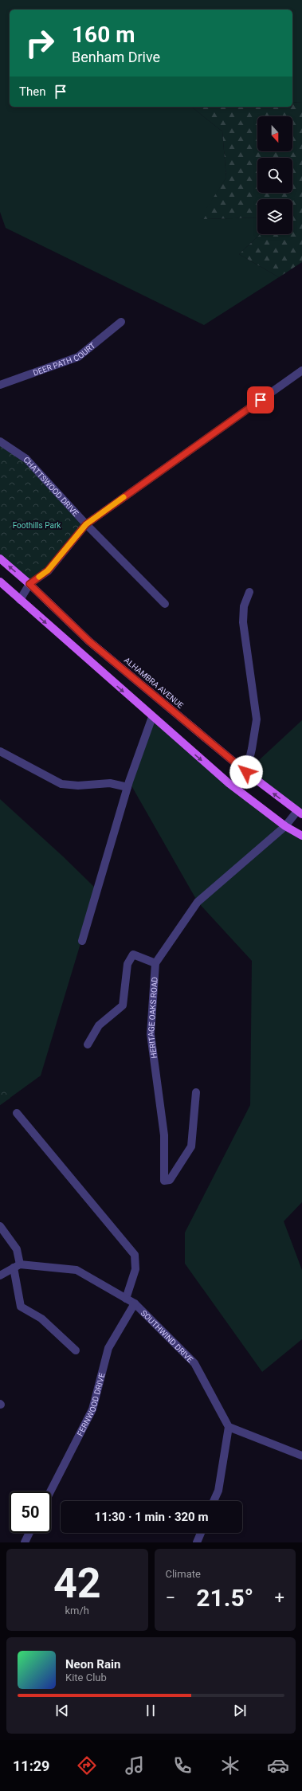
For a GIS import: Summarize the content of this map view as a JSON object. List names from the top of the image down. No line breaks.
{"streets":{"main road":["ALHAMBRA AVENUE"],"street":["DEER PATH COURT","CHATTSWOOD DRIVE","HERITAGE OAKS ROAD","SOUTHWIND DRIVE","FERNWOOD DRIVE"]},"crossings":[["SOUTHWIND DRIVE","FERNWOOD DRIVE"]],"parks":["Foothills Park"],"north":"bottom","page":{"turn":["160 m","Benham Drive"],"then":"Then","limit":"50","trip":"11:30 · 1 min · 320 m","tile":[["42","km/h"],"Climate"],"heat":["−","21.5°","+"],"song":["Neon Rain","Kite Club"],"tabs":"11:29"}}
